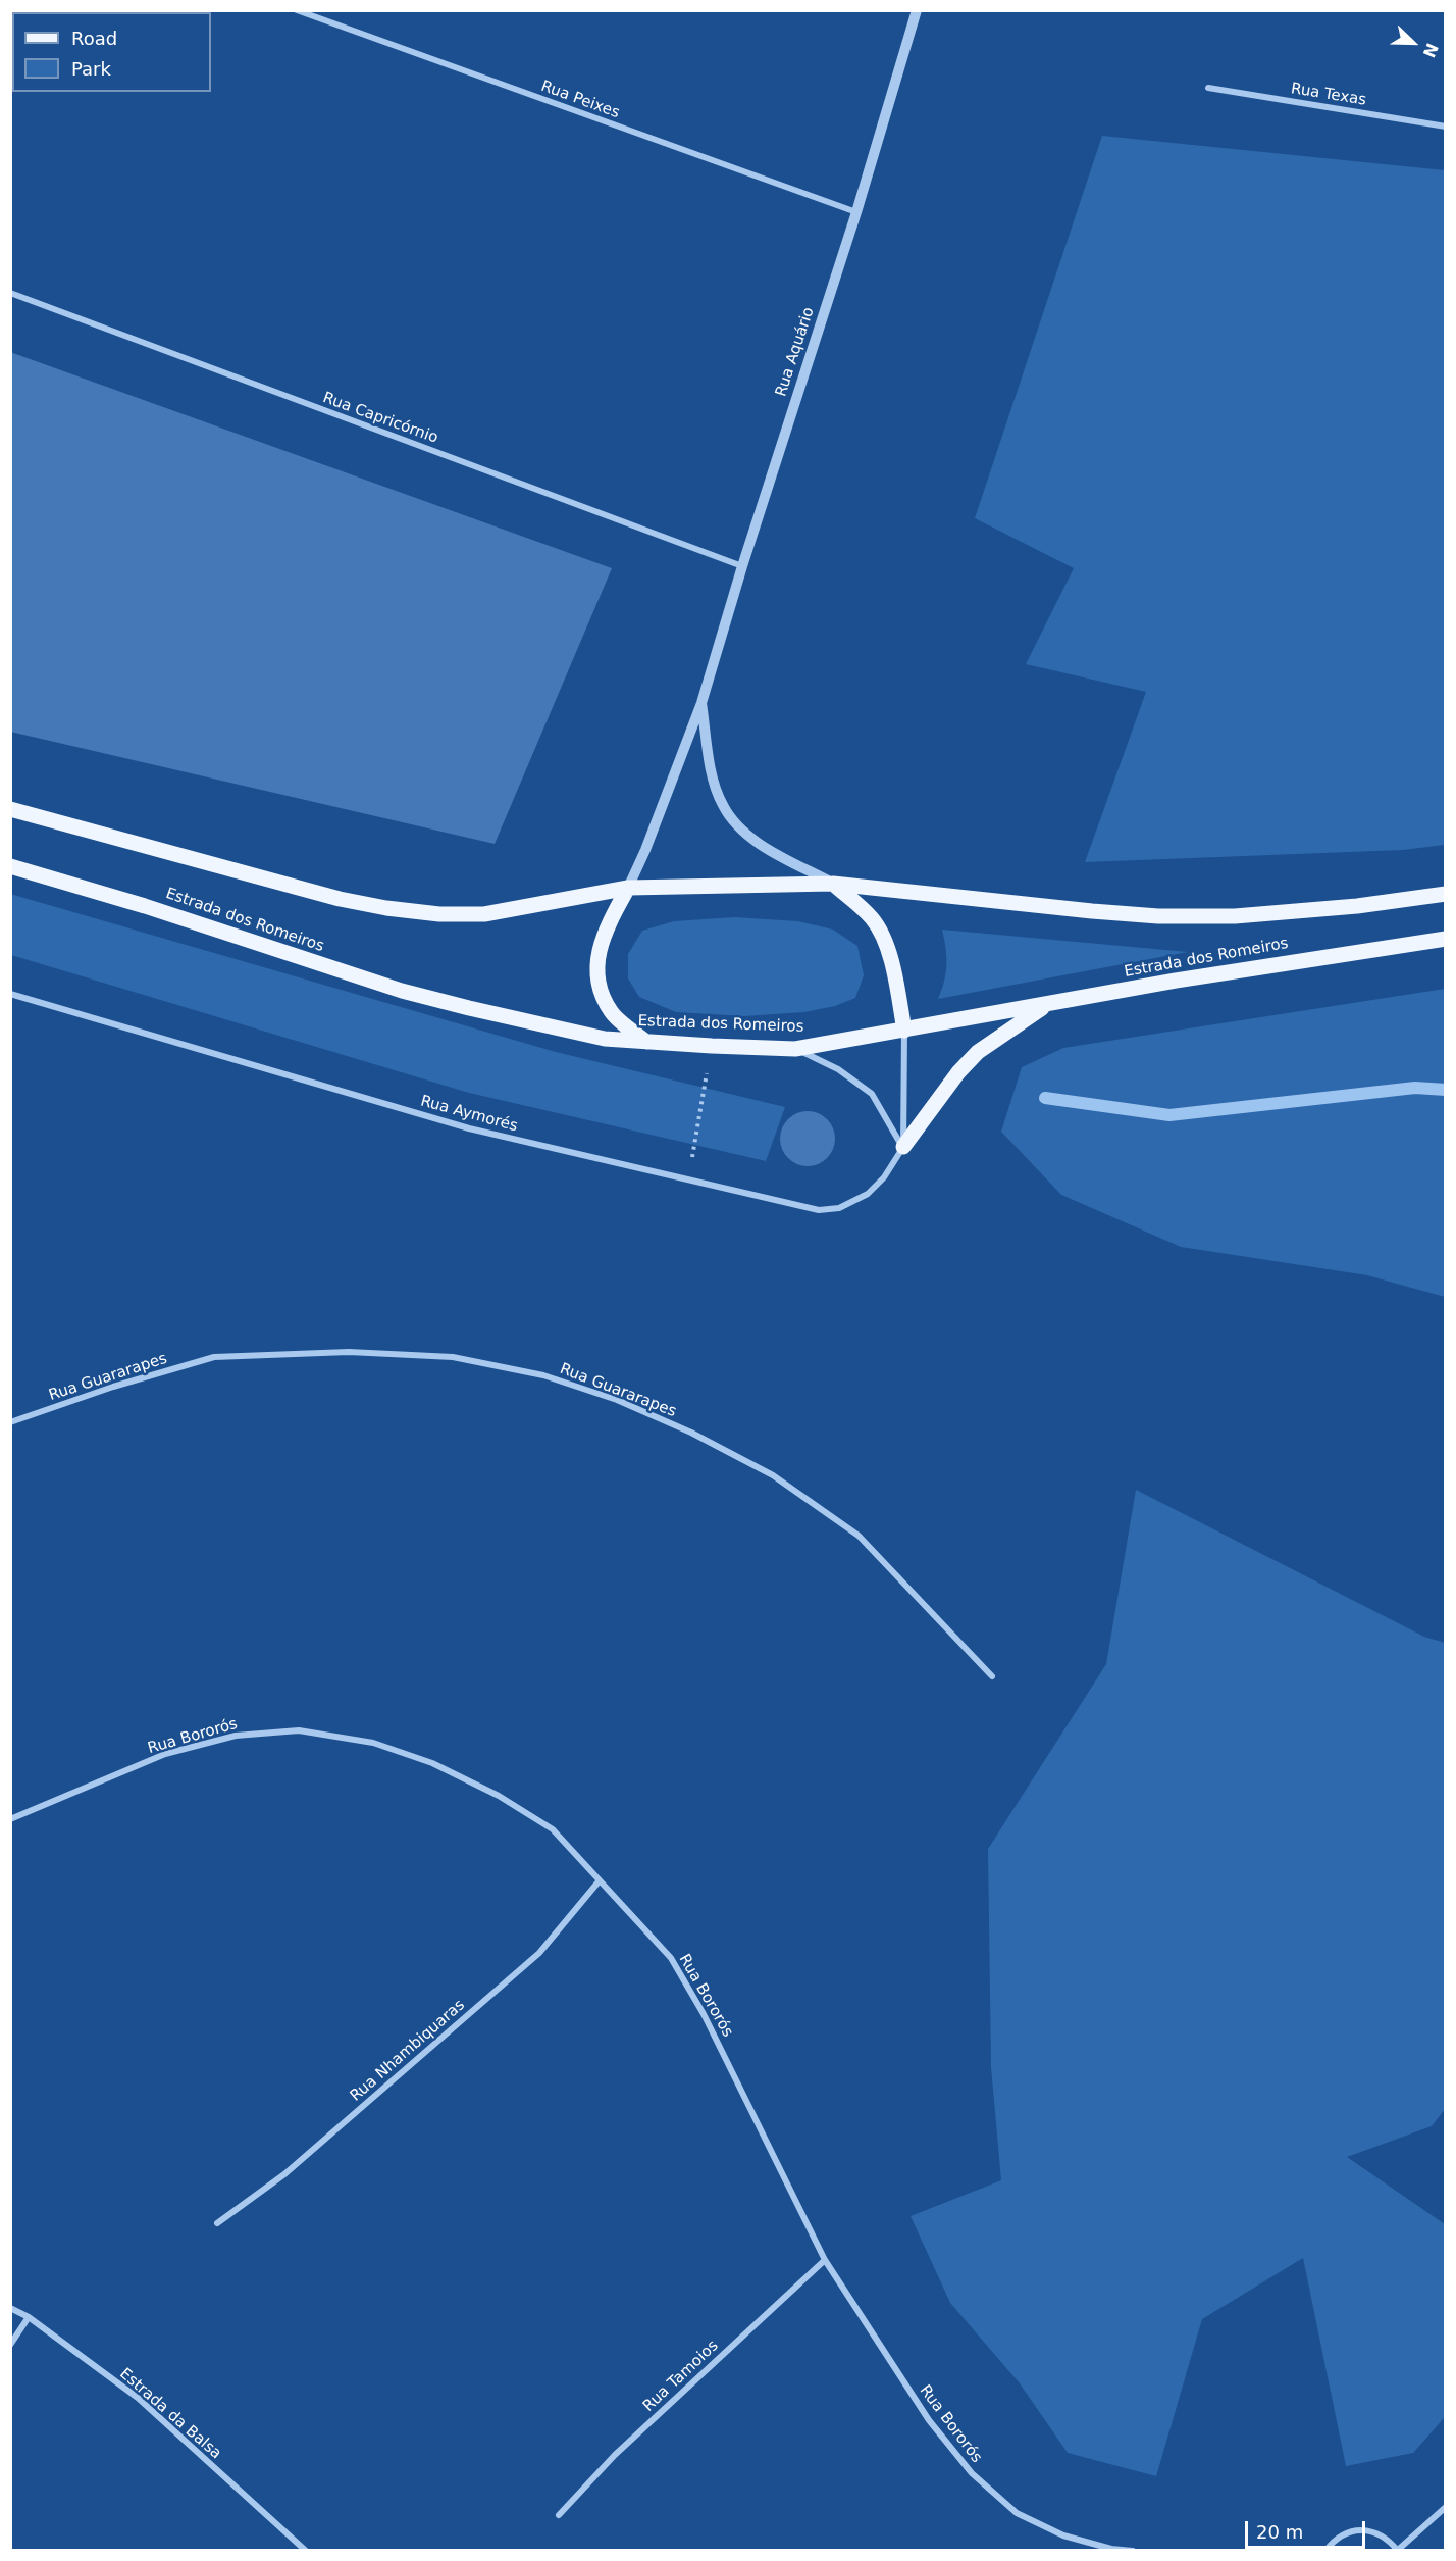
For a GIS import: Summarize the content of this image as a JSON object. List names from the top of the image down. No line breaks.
{"streets":{"main road":["Estrada dos Romeiros"],"street":["Rua Texas","Rua Peixes","Rua Aquário","Rua Capricórnio","Rua Aymorés","Rua Guararapes","Rua Bororós","Rua Nhambiquaras","Rua Tamoios","Estrada da Balsa"]},"crossings":[["Rua Peixes","Rua Aquário"],["Rua Aquário","Rua Capricórnio"],["Rua Aquário","Estrada dos Romeiros"],["Estrada dos Romeiros","Rua Aymorés"],["Rua Bororós","Rua Nhambiquaras"],["Rua Bororós","Rua Tamoios"]],"legend":["Road","Park"],"scale_bar":"20 m","north":"bottom right"}
